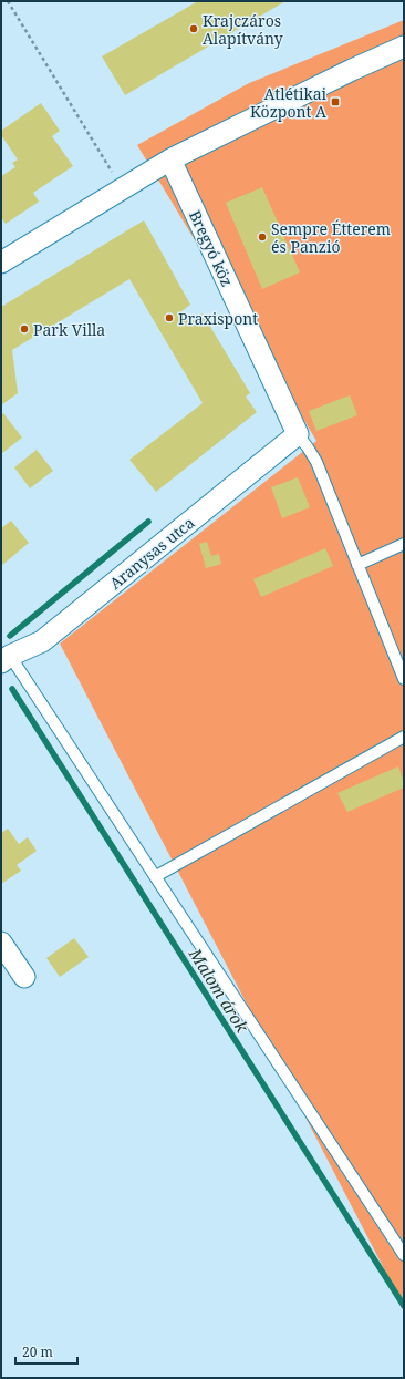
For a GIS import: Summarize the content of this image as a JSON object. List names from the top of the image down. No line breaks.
{"streets":{"street":["Bregyó köz","Aranysas utca"]},"crossings":[["Bregyó köz","Aranysas utca"]],"water":["Malom árok"],"places":{"other":["Krajczáros Alapítvány","Sempre Étterem és Panzió","Praxispont","Park Villa"],"transit":["Atlétikai Központ A"]},"scale_bar":"20 m"}
